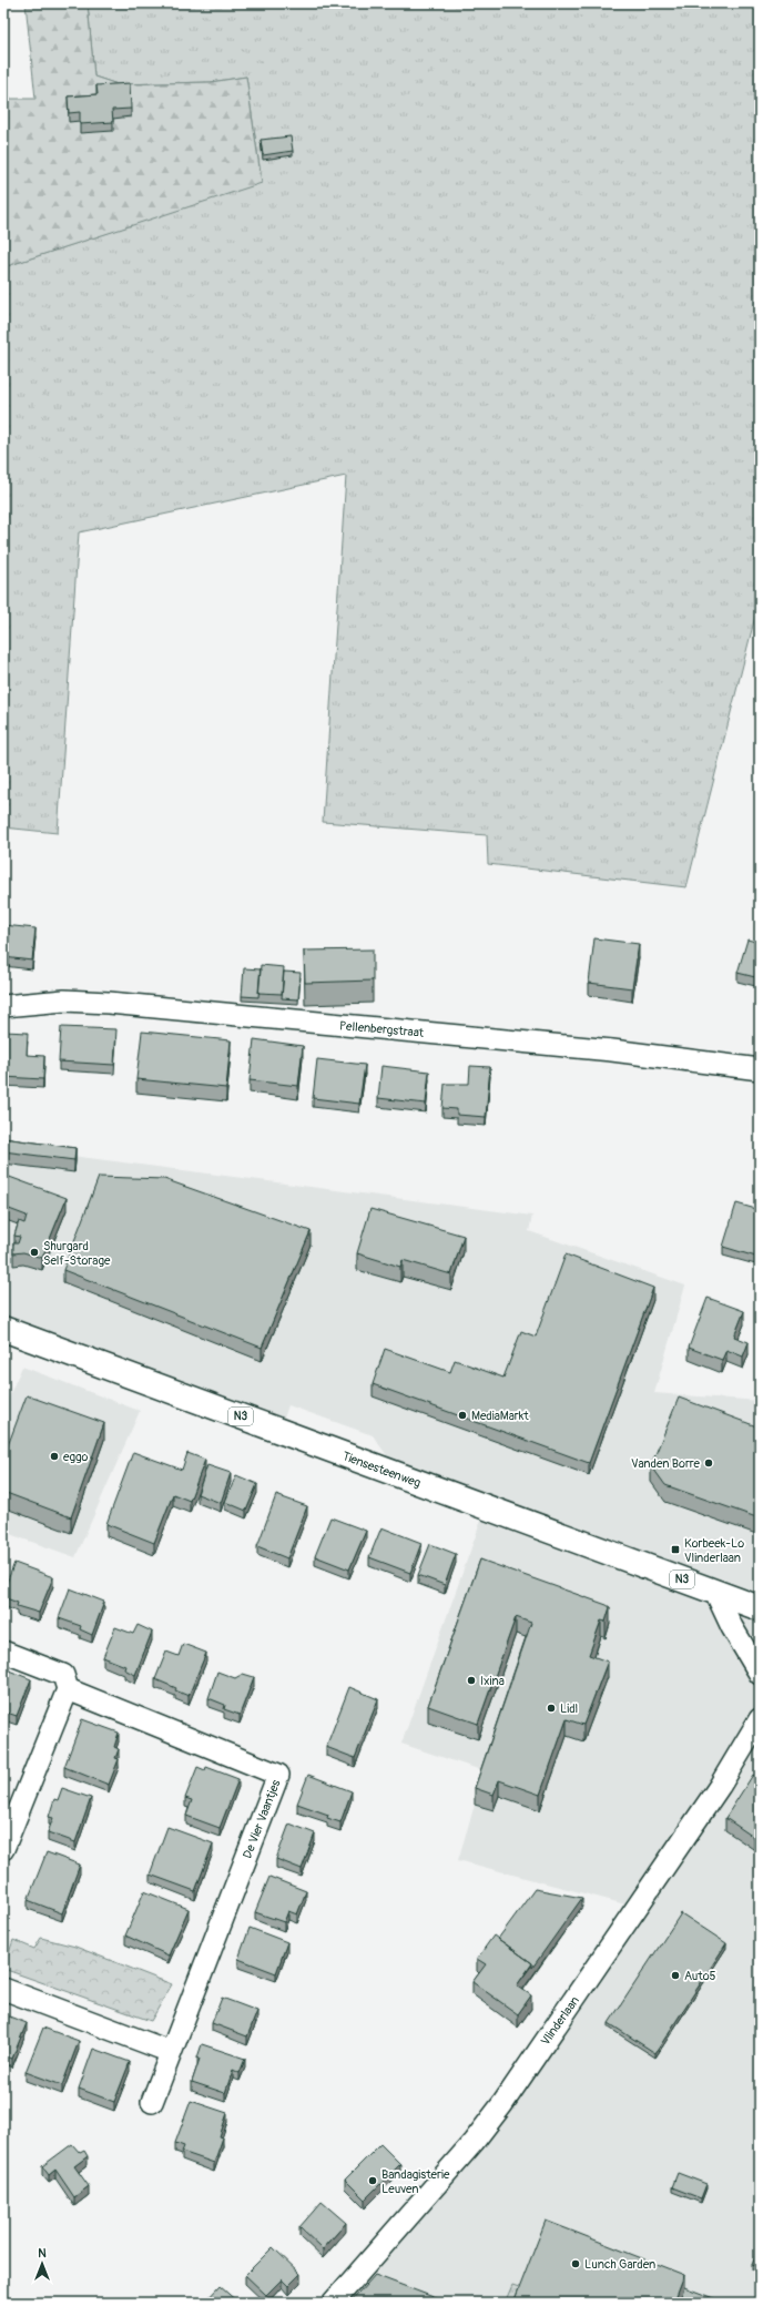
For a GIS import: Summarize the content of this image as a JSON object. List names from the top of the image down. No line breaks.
{"streets":{"main road":["N3","Tiensesteenweg"],"street":["Pellenbergstraat","De Vier Vaantjes","Vlinderlaan"]},"places":{"other":["Shurgard Self-Storage","MediaMarkt","eggo","Vanden Borre","Ixina","Lidl","Auto5","Bandagisterie Leuven","Lunch Garden"],"transit":["Korbeek-Lo Vlinderlaan"]},"north":"top"}
